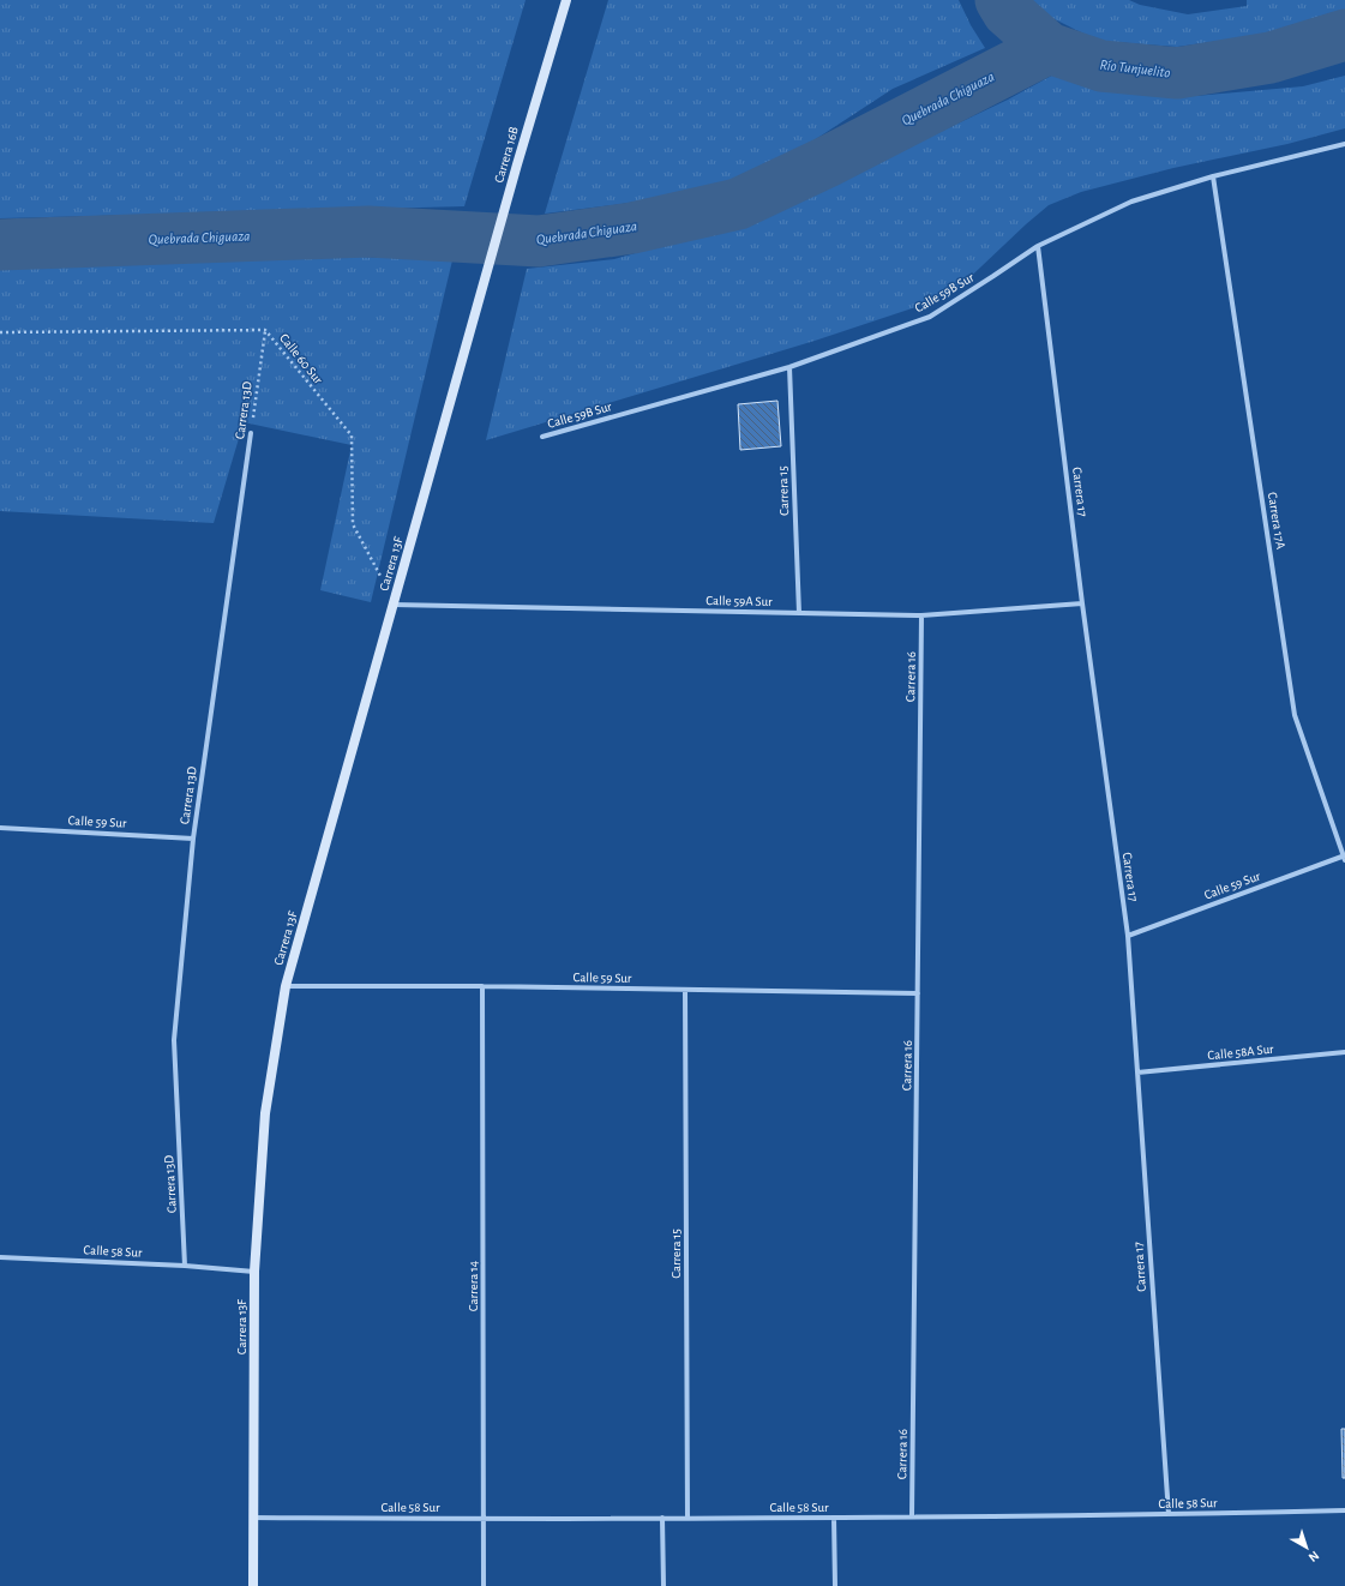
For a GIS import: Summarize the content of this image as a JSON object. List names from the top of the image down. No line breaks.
{"streets":{"street":["Carrera 16B","Calle 59B Sur","Carrera 13D","Carrera 15","Carrera 17","Carrera 17A","Carrera 13F","Calle 59A Sur","Carrera 16","Calle 59 Sur","Calle 58A Sur","Calle 58 Sur","Carrera 14"],"path":["Calle 60 Sur"]},"crossings":[["Carrera 16B","Carrera 13F"],["Calle 59B Sur","Carrera 15"],["Calle 59B Sur","Carrera 17"],["Calle 59B Sur","Carrera 17A"],["Calle 60 Sur","Carrera 13D"],["Carrera 13D","Calle 59 Sur"],["Carrera 13D","Calle 58 Sur"],["Carrera 15","Calle 59A Sur"],["Carrera 15","Calle 59 Sur"],["Carrera 15","Calle 58 Sur"],["Carrera 17","Calle 59A Sur"],["Carrera 17","Calle 59 Sur"],["Carrera 17","Calle 58A Sur"],["Carrera 17","Calle 58 Sur"],["Carrera 17A","Calle 59 Sur"],["Carrera 13F","Calle 59A Sur"],["Carrera 13F","Calle 59 Sur"],["Carrera 13F","Calle 58 Sur"],["Calle 59A Sur","Carrera 16"],["Carrera 16","Calle 59 Sur"],["Carrera 16","Calle 58 Sur"],["Calle 59 Sur","Carrera 14"],["Calle 58 Sur","Carrera 14"]],"water":["Río Tunjuelito","Quebrada Chiguaza"],"north":"bottom right"}
